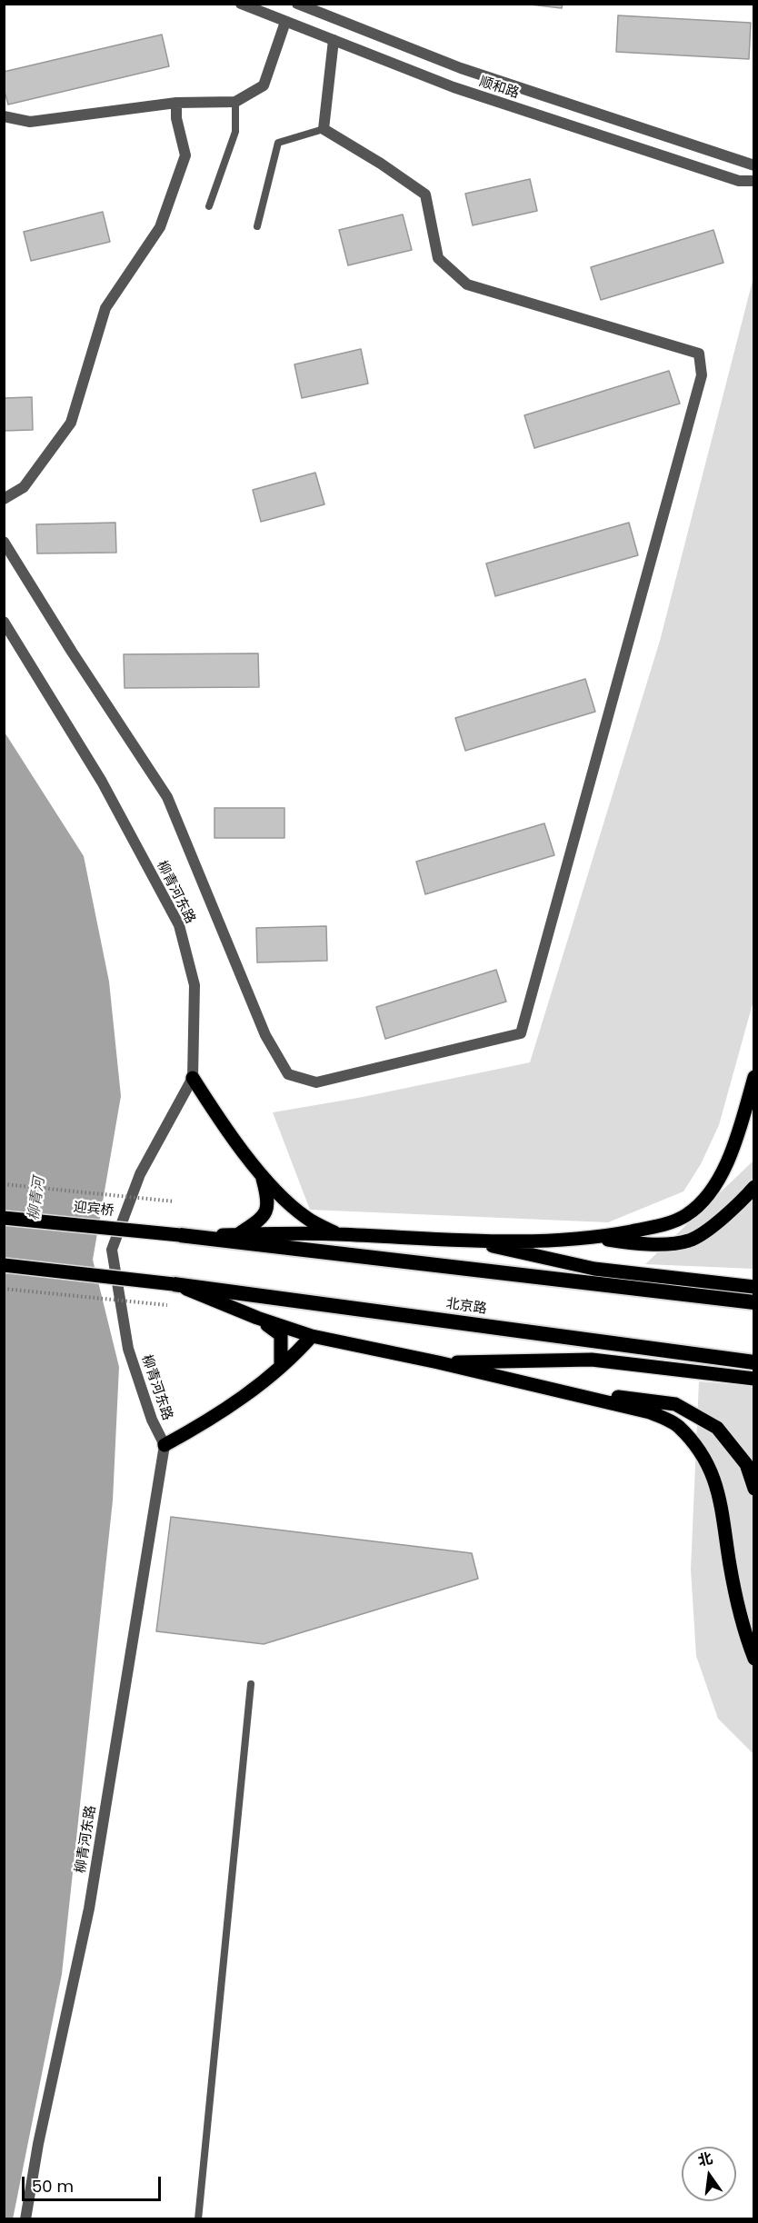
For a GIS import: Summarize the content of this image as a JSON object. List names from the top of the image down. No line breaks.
{"streets":{"highway":["北京路"],"main road":["迎宾桥"],"street":["顺和路","柳青河东路"]},"water":["柳青河"],"scale_bar":"50 m","north":"top"}
